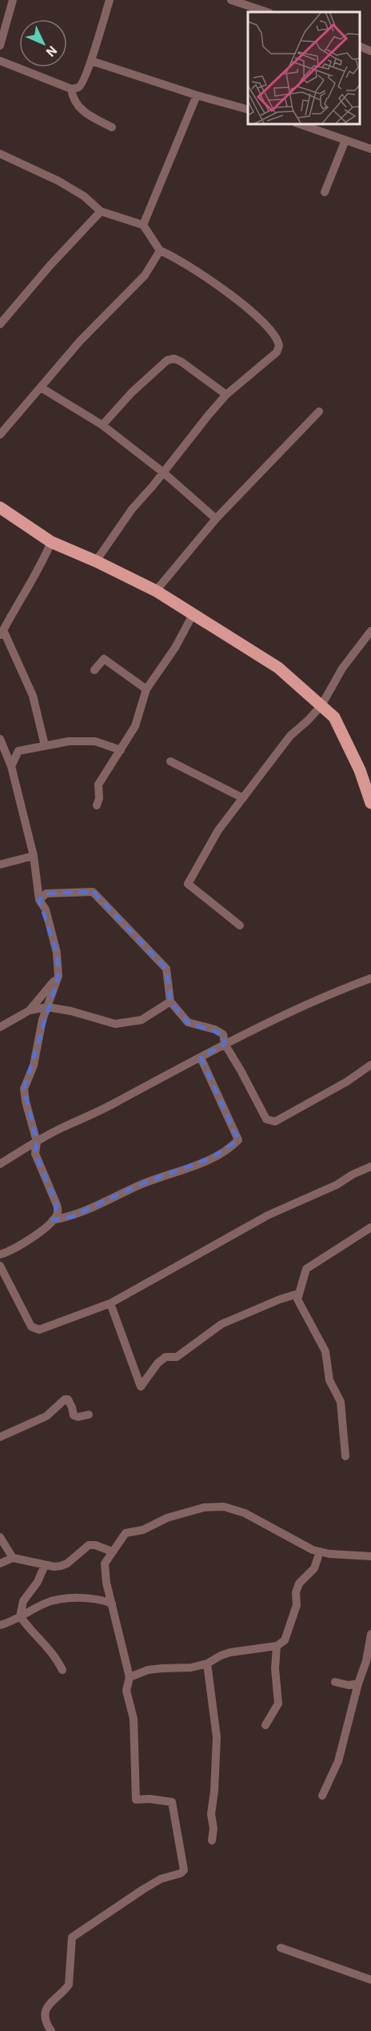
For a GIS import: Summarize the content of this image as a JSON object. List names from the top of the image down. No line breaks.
{"north":"bottom right"}
